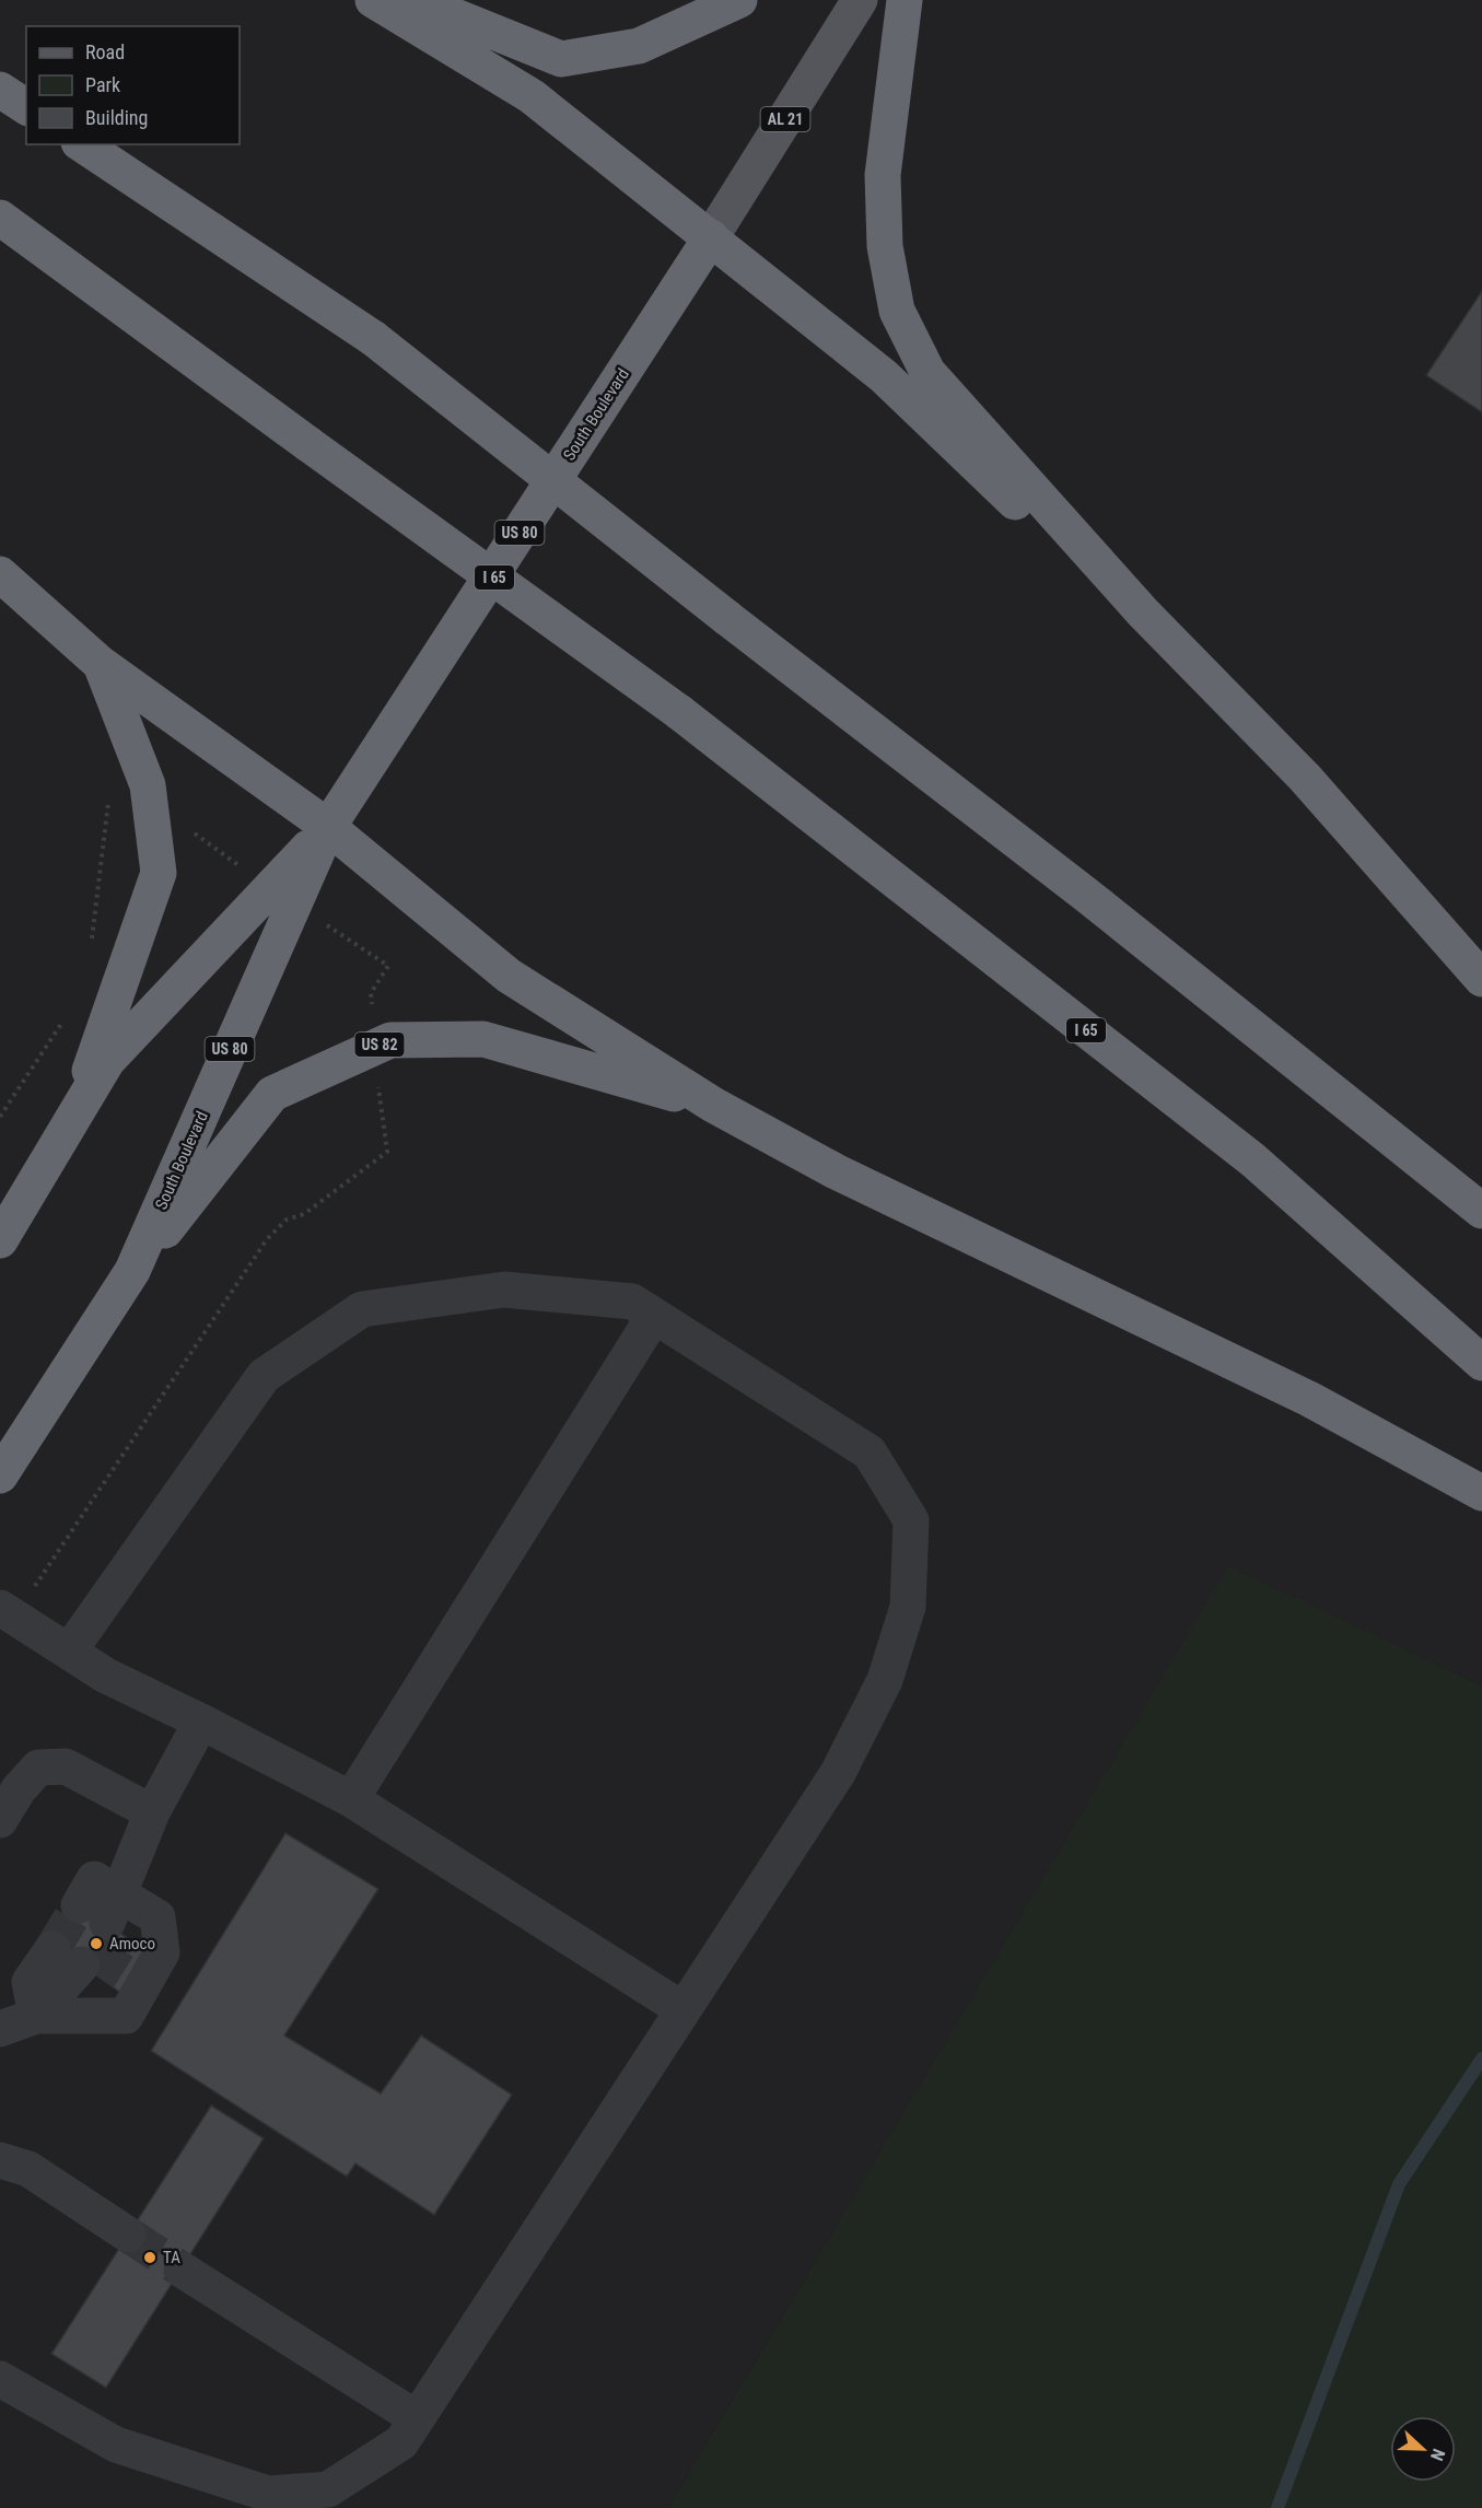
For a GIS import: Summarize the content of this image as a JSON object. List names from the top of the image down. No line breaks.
{"streets":{"highway":["South Boulevard","US 80","I 65","US 82"],"main road":["AL 21"]},"crossings":[["South Boulevard","US 82"]],"places":["Amoco","TA"],"legend":["Road","Park","Building"],"north":"right"}
